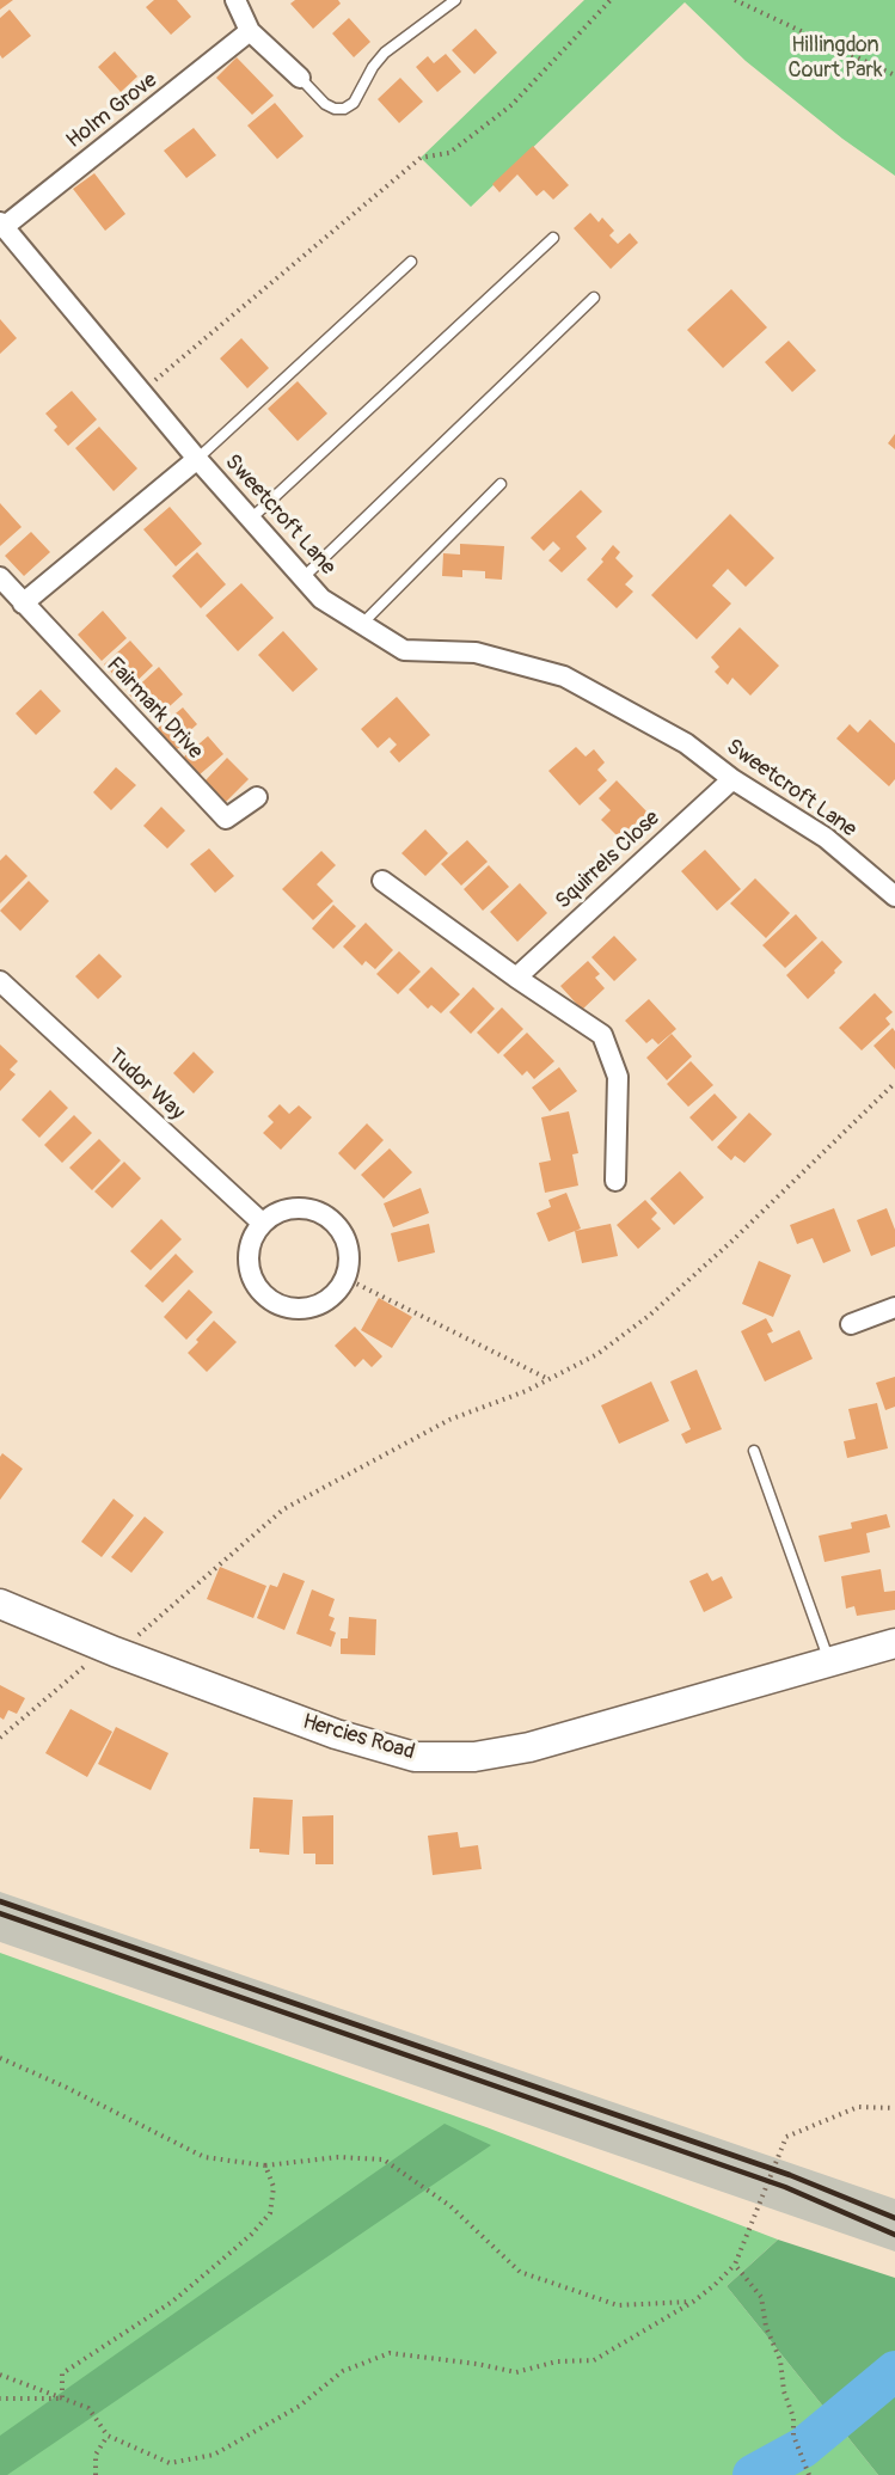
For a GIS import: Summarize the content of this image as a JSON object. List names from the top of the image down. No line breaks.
{"streets":{"street":["Holm Grove","Sweetcroft Lane","Fairmark Drive","Squirrels Close","Tudor Way","Hercies Road"]},"crossings":[["Holm Grove","Sweetcroft Lane"],["Sweetcroft Lane","Squirrels Close"]],"parks":["Hillingdon Court Park"]}
